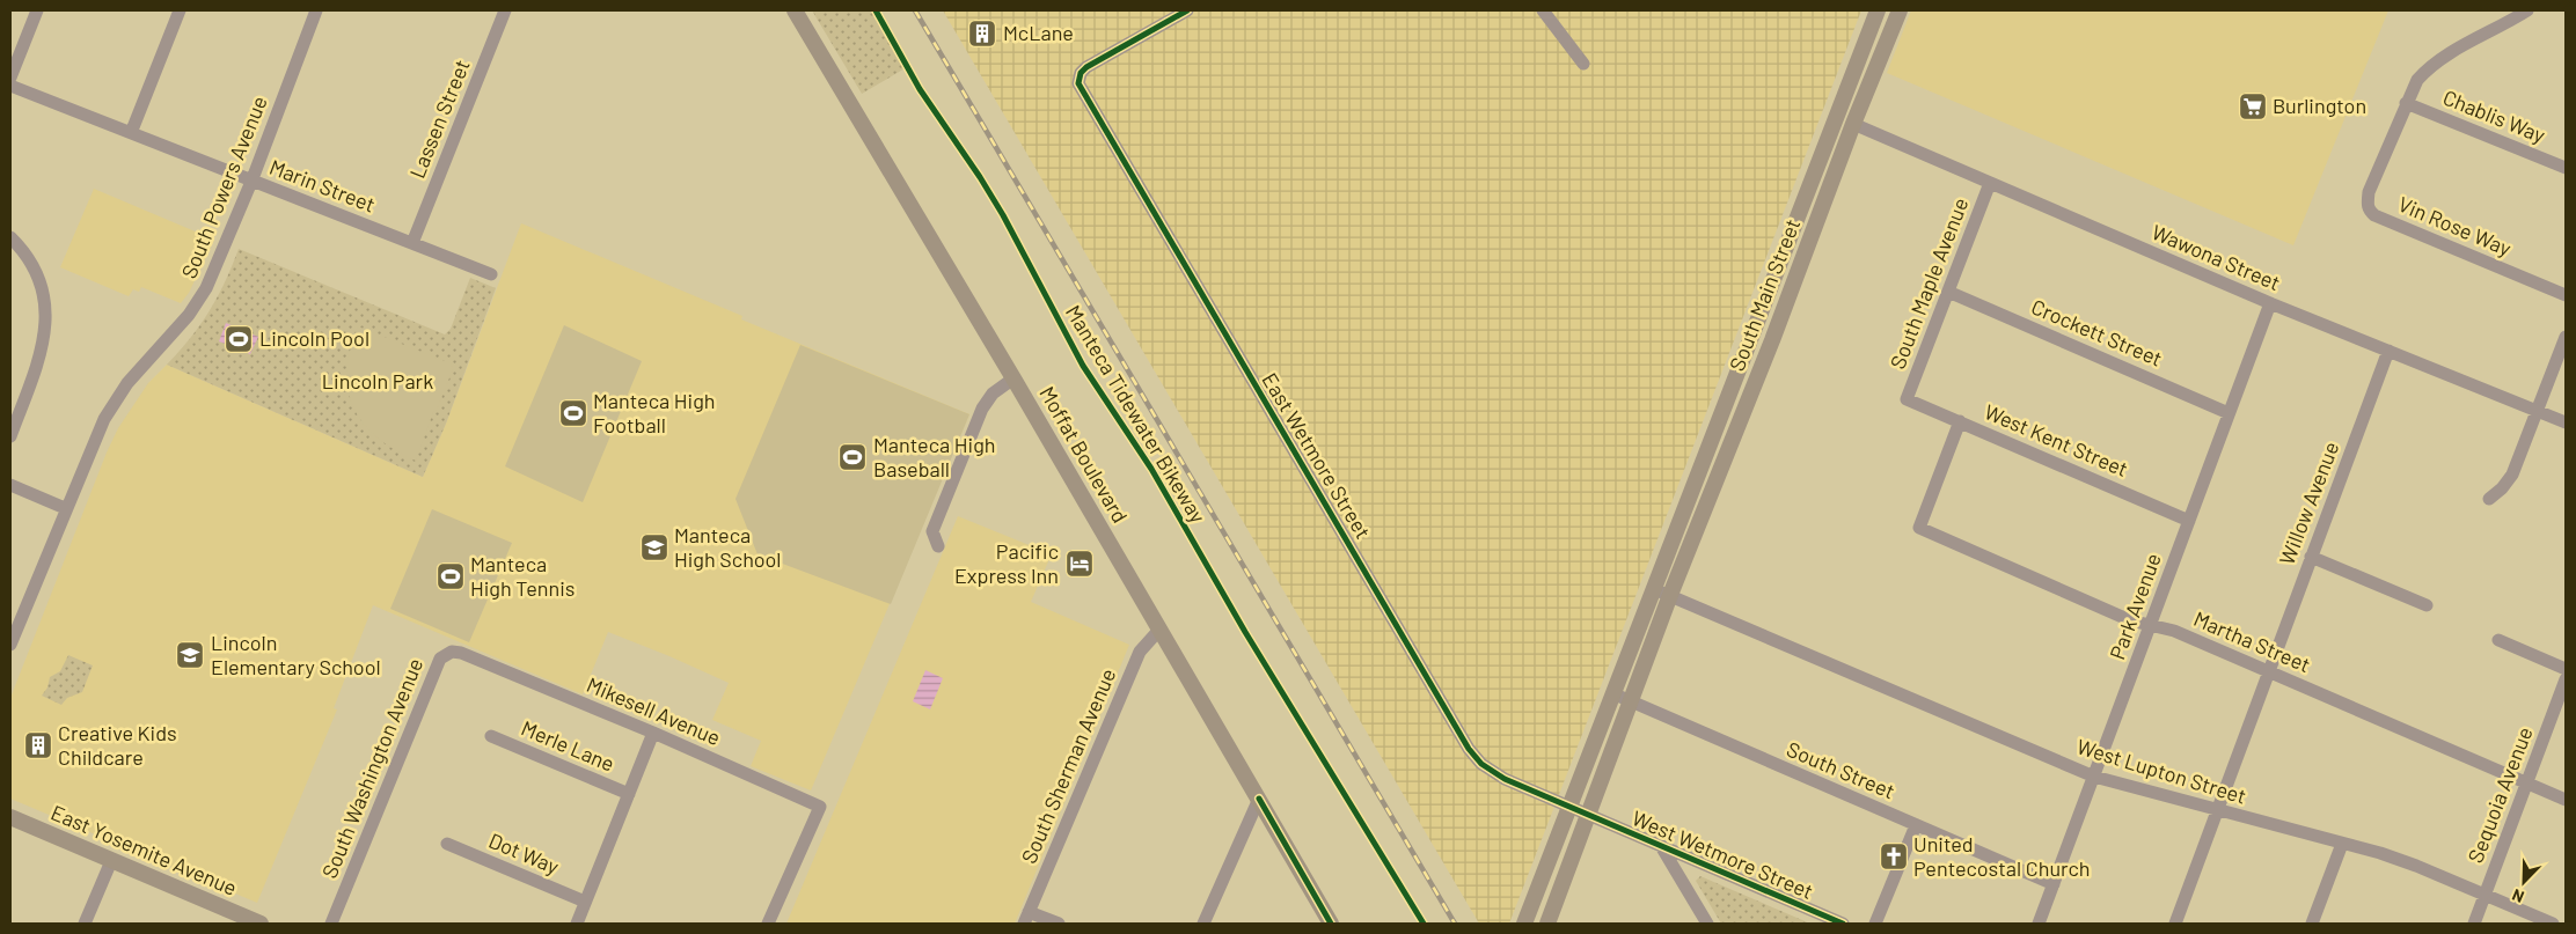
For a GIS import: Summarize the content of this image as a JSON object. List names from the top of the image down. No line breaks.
{"streets":{"main road":["South Main Street","Moffat Boulevard","East Yosemite Avenue"],"street":["Chablis Way","Lassen Street","Marin Street","South Powers Avenue","Vin Rose Way","Wawona Street","South Maple Avenue","Crockett Street","West Kent Street","East Wetmore Street","Willow Avenue","Park Avenue","Martha Street","Mikesell Avenue","Merle Lane","South Sherman Avenue","South Washington Avenue","South Street","West Lupton Street","Sequoia Avenue","Dot Way","West Wetmore Street"],"cycle path":["Manteca Tidewater Bikeway"]},"crossings":[["Chablis Way","Vin Rose Way"],["Lassen Street","Marin Street"],["Marin Street","South Powers Avenue"],["Wawona Street","South Maple Avenue"],["Wawona Street","South Main Street"],["Wawona Street","Willow Avenue"],["Wawona Street","Park Avenue"],["South Maple Avenue","Crockett Street"],["South Maple Avenue","West Kent Street"],["South Main Street","East Wetmore Street"],["South Main Street","South Street"],["South Main Street","West Lupton Street"],["South Main Street","West Wetmore Street"],["Crockett Street","Park Avenue"],["West Kent Street","Park Avenue"],["West Kent Street","Martha Street"],["Moffat Boulevard","South Sherman Avenue"],["East Wetmore Street","West Wetmore Street"],["Willow Avenue","Martha Street"],["Willow Avenue","West Lupton Street"],["Park Avenue","Martha Street"],["Park Avenue","South Street"],["Park Avenue","West Lupton Street"],["Martha Street","Sequoia Avenue"],["Mikesell Avenue","South Washington Avenue"],["West Lupton Street","Sequoia Avenue"]],"parks":["Lincoln Park"],"places":{"building":["McLane","Creative Kids Childcare"],"supermarket":["Burlington"],"sports":["Lincoln Pool","Manteca High Football","Manteca High Baseball","Manteca High Tennis"],"school or university":["Manteca High School","Lincoln Elementary School"],"hotel":["Pacific Express Inn"],"church":["United Pentecostal Church"]},"north":"bottom left"}
